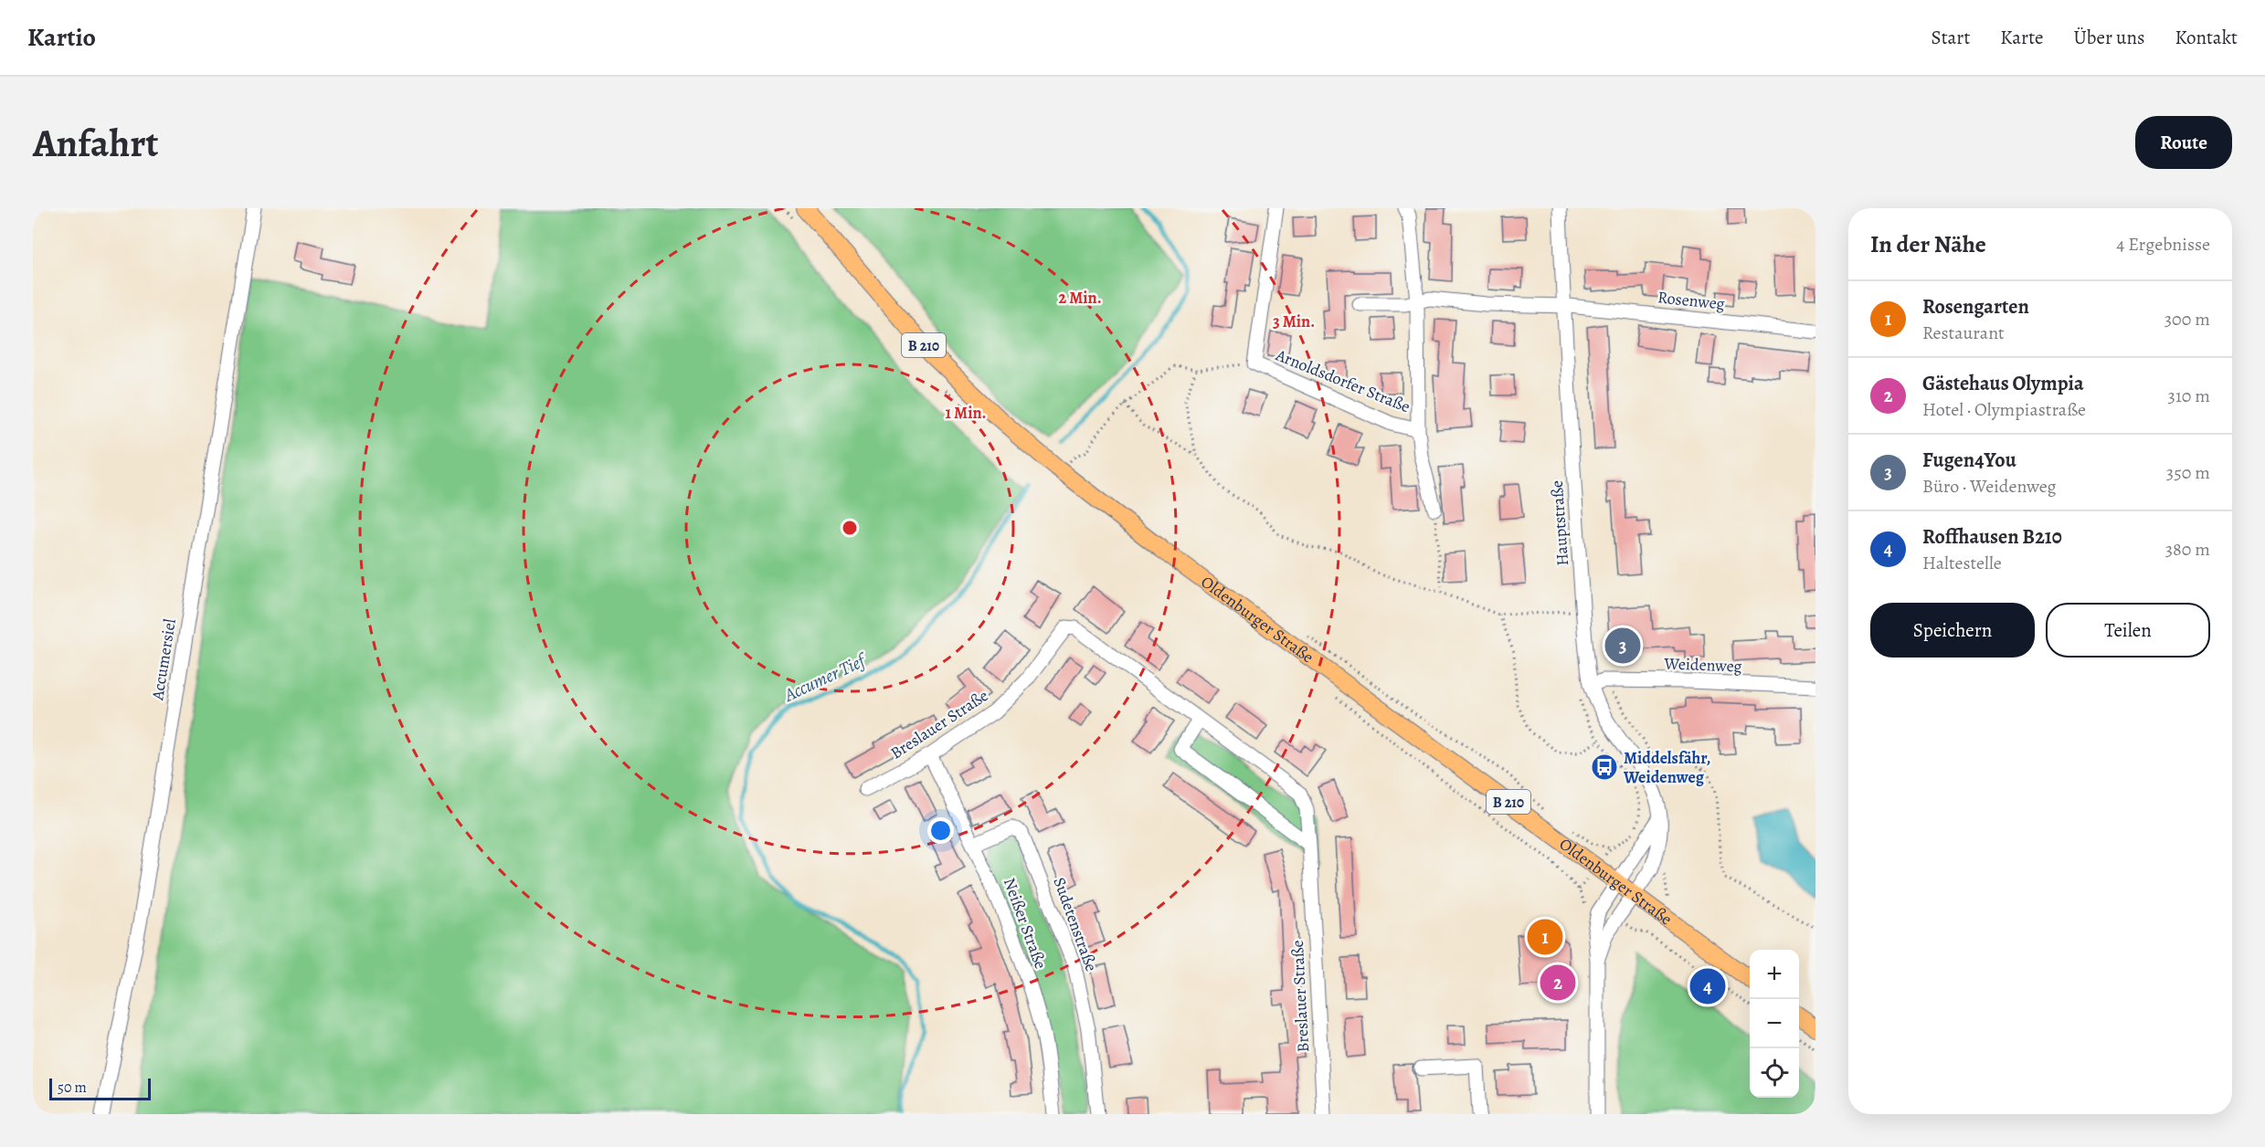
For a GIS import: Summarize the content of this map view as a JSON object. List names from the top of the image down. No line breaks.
{"streets":{"main road":["B 210","Oldenburger Straße"],"street":["Rosenweg","Arnoldsdorfer Straße","Hauptstraße","Accumersiel","Weidenweg","Breslauer Straße","Neißer Straße","Sudetenstraße"]},"crossings":[["Rosenweg","Hauptstraße"],["Hauptstraße","Oldenburger Straße"],["Hauptstraße","Weidenweg"],["Breslauer Straße","Neißer Straße"],["Neißer Straße","Sudetenstraße"]],"water":["Accumer Tief"],"places":{"bus stop":["Middelsfähr, Weidenweg"]},"scale_bar":"50 m","page":{"header":"Kartio","nav":["Start","Karte","Über uns","Kontakt"],"buttons":["Route",["Speichern","Teilen"]],"title":"Anfahrt","heading":["In der Nähe","4 Ergebnisse"],"list":[{"mark":"1","name":"Rosengarten","note":"Restaurant","value":"300 m"},{"mark":"2","name":"Gästehaus Olympia","note":"Hotel · Olympiastraße","value":"310 m"},{"mark":"3","name":"Fugen4You","note":"Büro · Weidenweg","value":"350 m"},{"mark":"4","name":"Roffhausen B210","note":"Haltestelle","value":"380 m"}],"pins":["3","1","2","4"],"map_buttons":["+","−"],"scale":"50 m"},"rings":["2 Min.","3 Min.","1 Min."]}
